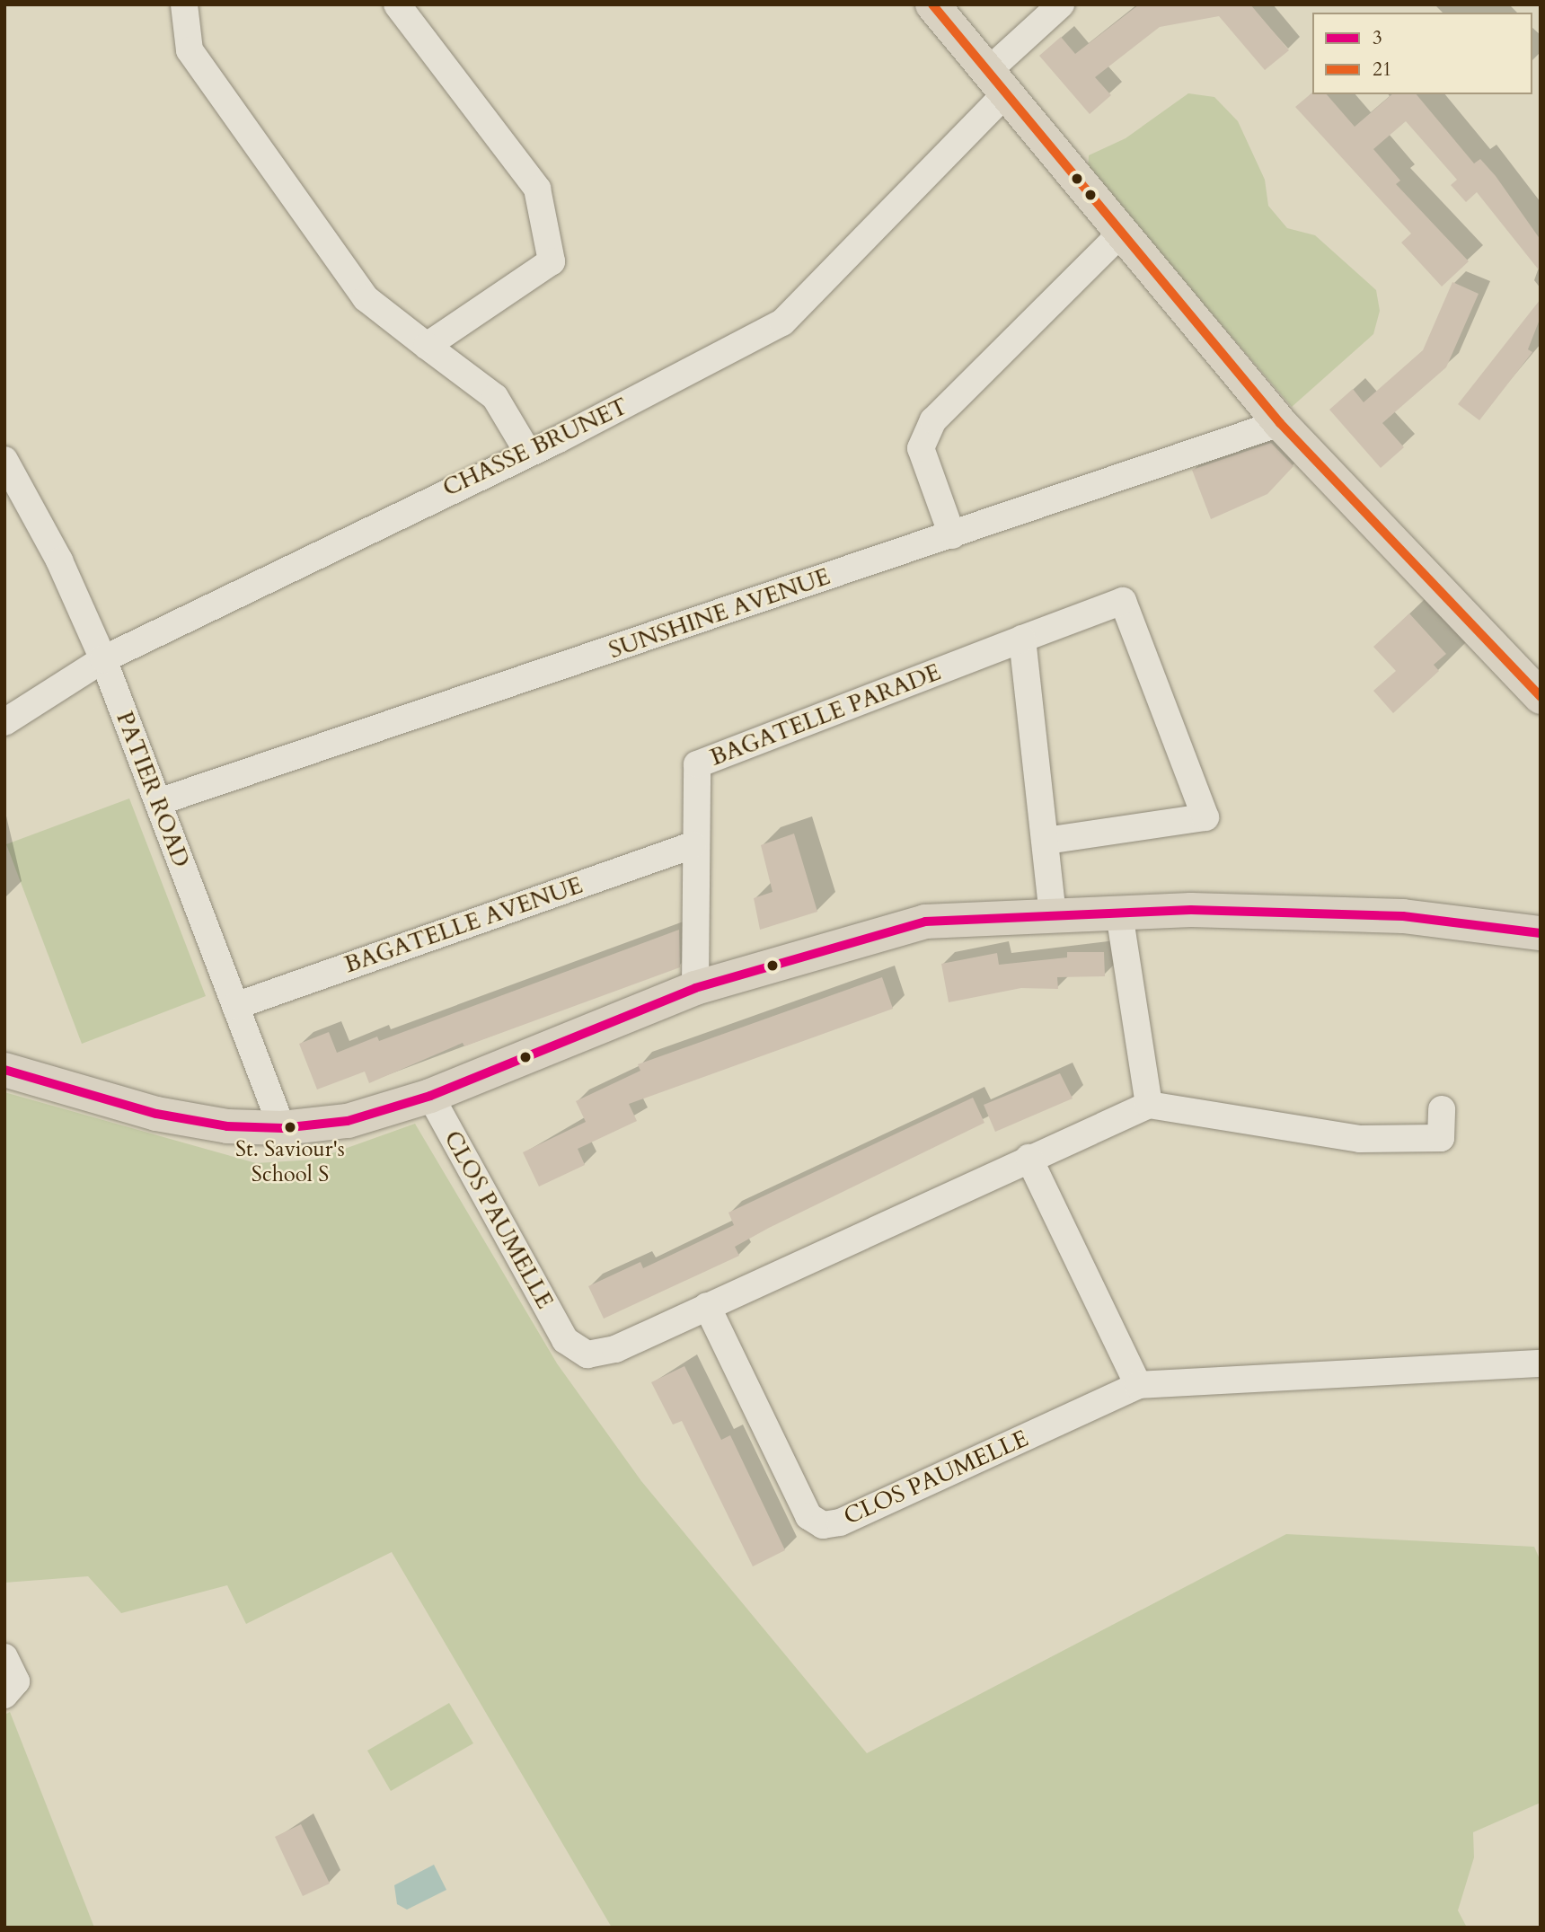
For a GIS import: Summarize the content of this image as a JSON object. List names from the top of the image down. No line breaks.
{"streets":{"street":["CHASSE BRUNET","SUNSHINE AVENUE","BAGATELLE PARADE","PATIER ROAD","BAGATELLE AVENUE","CLOS PAUMELLE"]},"crossings":[["CHASSE BRUNET","PATIER ROAD"],["SUNSHINE AVENUE","PATIER ROAD"],["BAGATELLE PARADE","BAGATELLE AVENUE"],["PATIER ROAD","BAGATELLE AVENUE"]],"places":["St. Saviour's School S"],"lines":["transit line 21","transit line 3"],"legend":["3","21"]}
